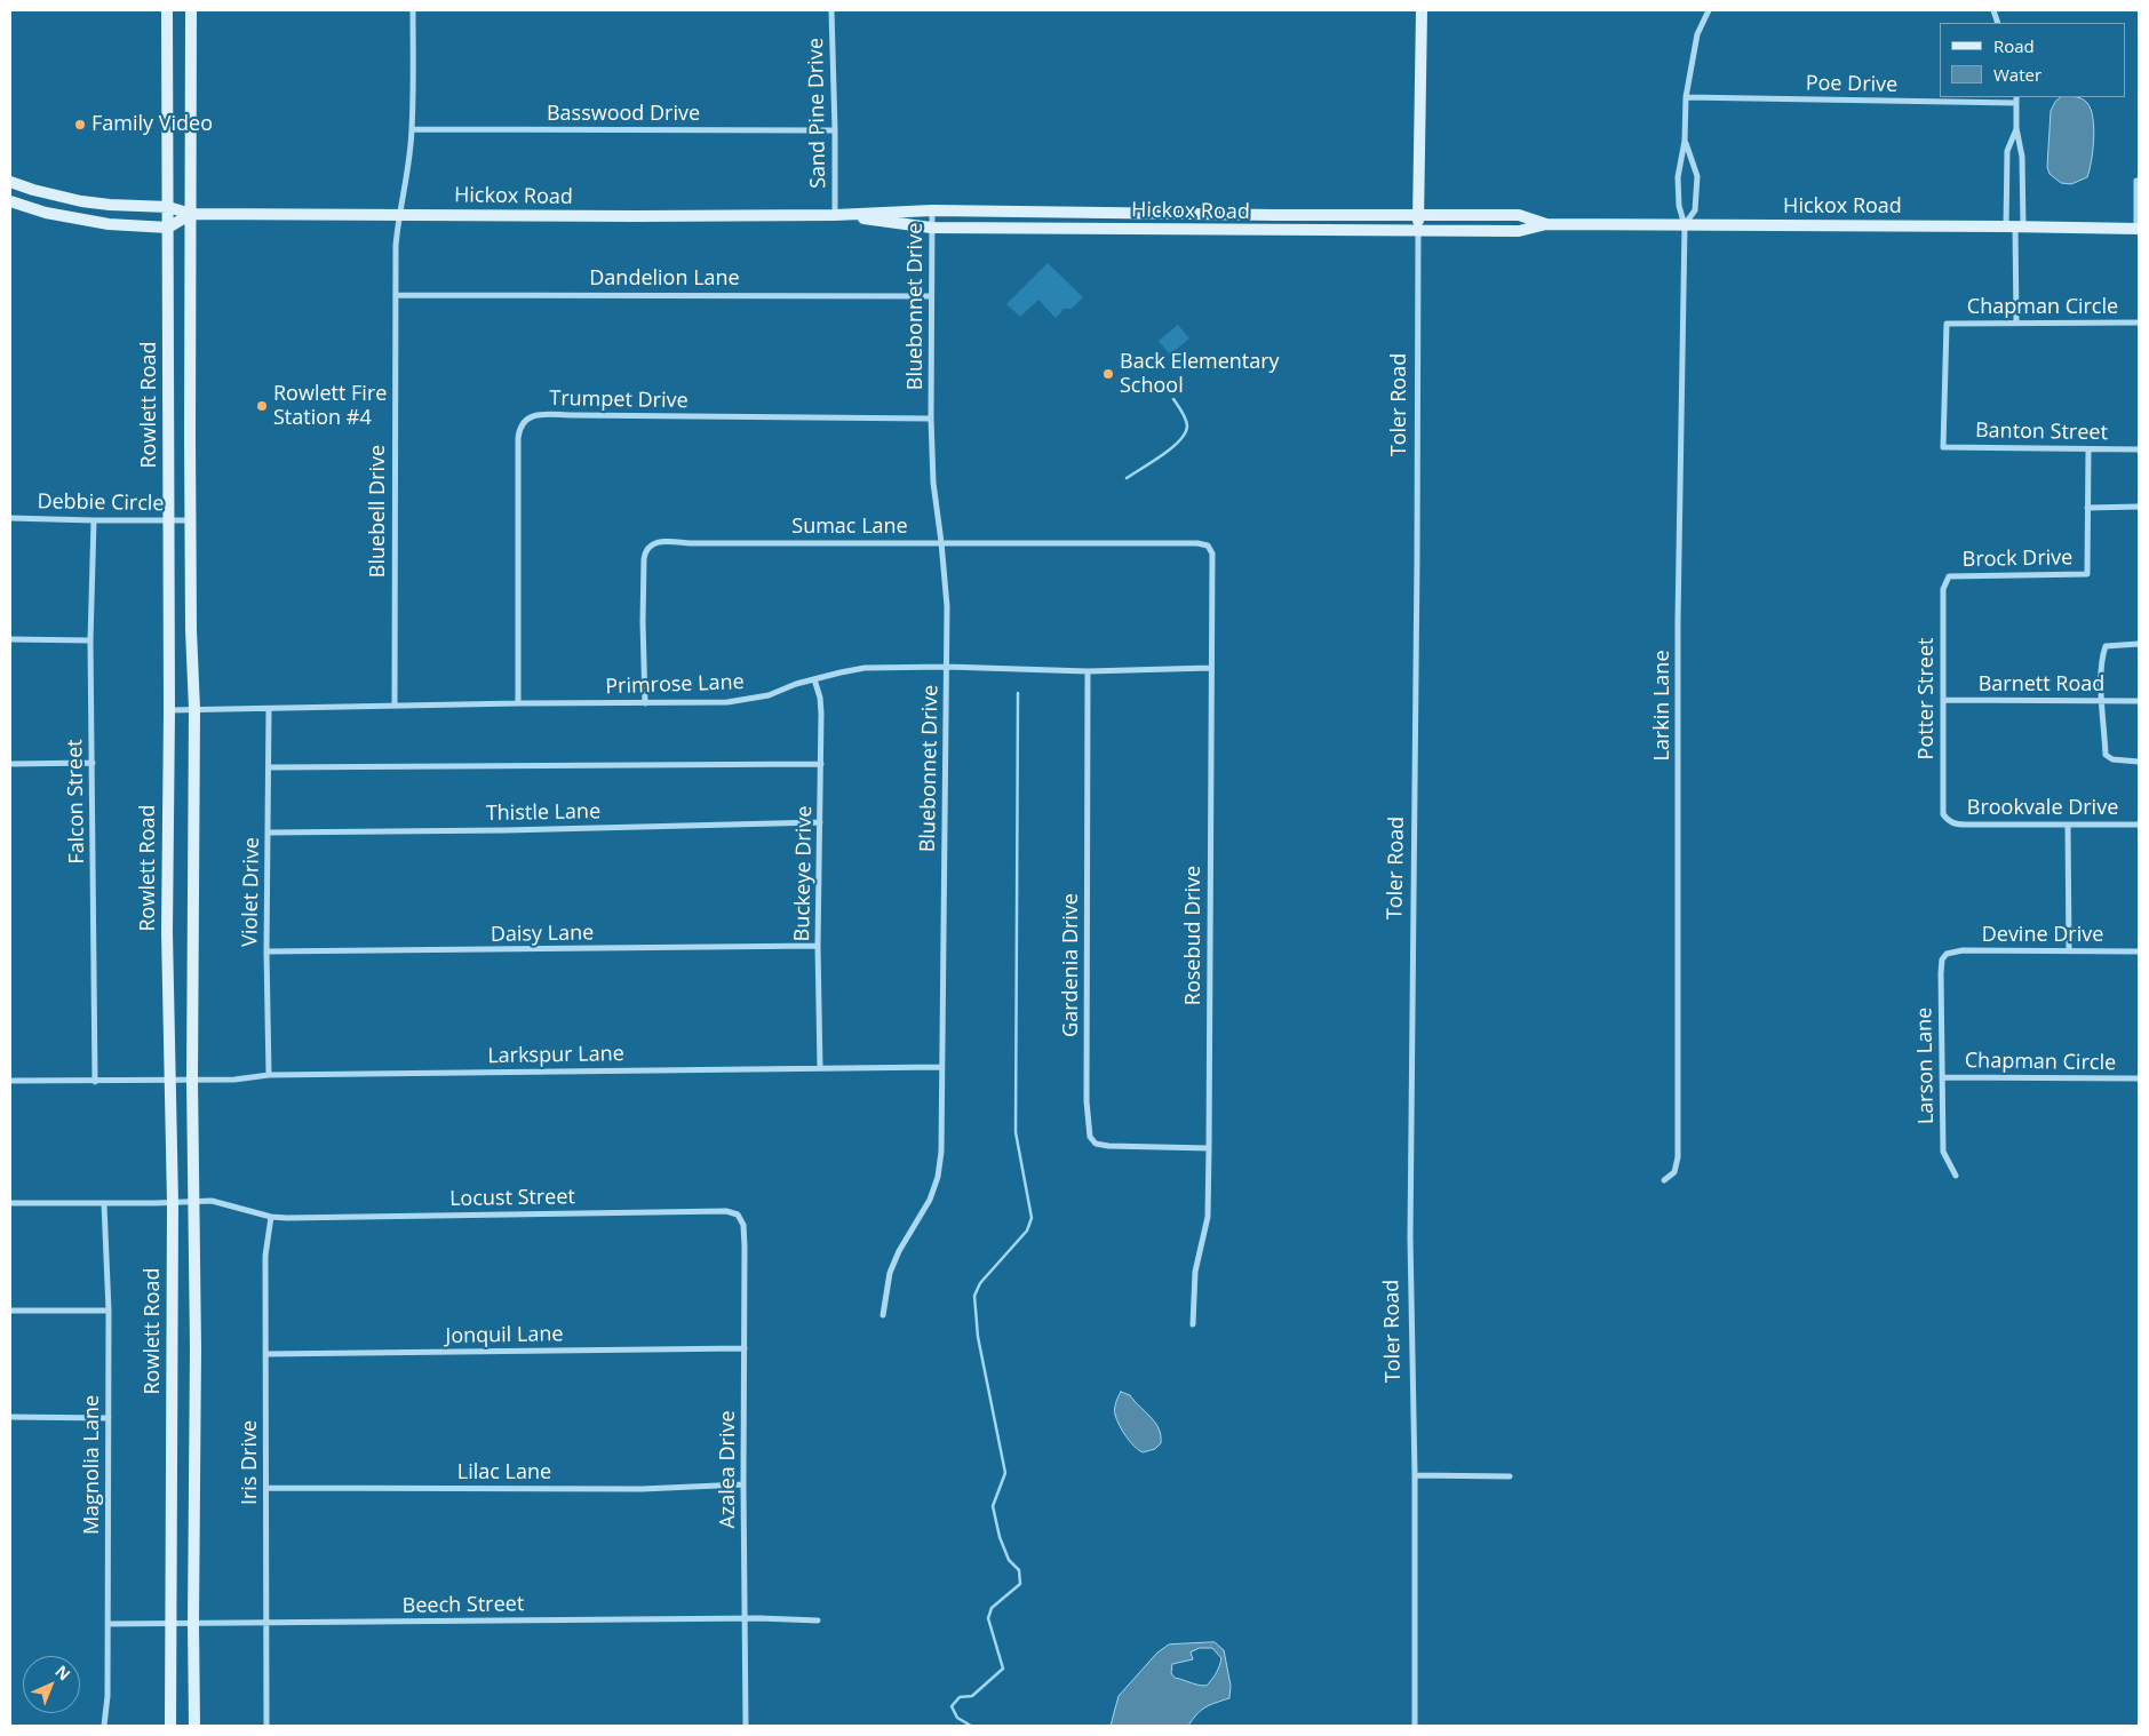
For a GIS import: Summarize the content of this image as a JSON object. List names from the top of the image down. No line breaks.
{"streets":{"main road":["Hickox Road","Rowlett Road","Toler Road"],"street":["Poe Drive","Sand Pine Drive","Basswood Drive","Dandelion Lane","Bluebonnet Drive","Chapman Circle","Trumpet Drive","Banton Street","Debbie Circle","Bluebell Drive","Sumac Lane","Brock Drive","Primrose Lane","Barnett Road","Potter Street","Larkin Lane","Falcon Street","Brookvale Drive","Thistle Lane","Buckeye Drive","Violet Drive","Daisy Lane","Rosebud Drive","Devine Drive","Gardenia Drive","Larkspur Lane","Larson Lane","Locust Street","Jonquil Lane","Iris Drive","Magnolia Lane","Azalea Drive","Lilac Lane","Beech Street"]},"crossings":[["Sand Pine Drive","Basswood Drive"],["Sand Pine Drive","Hickox Road"],["Basswood Drive","Bluebell Drive"],["Hickox Road","Bluebonnet Drive"],["Hickox Road","Rowlett Road"],["Hickox Road","Toler Road"],["Hickox Road","Bluebell Drive"],["Hickox Road","Larkin Lane"],["Dandelion Lane","Bluebonnet Drive"],["Dandelion Lane","Bluebell Drive"],["Bluebonnet Drive","Trumpet Drive"],["Bluebonnet Drive","Sumac Lane"],["Bluebonnet Drive","Primrose Lane"],["Bluebonnet Drive","Larkspur Lane"],["Chapman Circle","Banton Street"],["Chapman Circle","Larson Lane"],["Trumpet Drive","Primrose Lane"],["Rowlett Road","Debbie Circle"],["Rowlett Road","Primrose Lane"],["Rowlett Road","Larkspur Lane"],["Rowlett Road","Beech Street"],["Debbie Circle","Falcon Street"],["Bluebell Drive","Primrose Lane"],["Sumac Lane","Primrose Lane"],["Sumac Lane","Rosebud Drive"],["Brock Drive","Potter Street"],["Primrose Lane","Buckeye Drive"],["Primrose Lane","Violet Drive"],["Primrose Lane","Rosebud Drive"],["Primrose Lane","Gardenia Drive"],["Barnett Road","Potter Street"],["Potter Street","Brookvale Drive"],["Falcon Street","Larkspur Lane"],["Thistle Lane","Buckeye Drive"],["Thistle Lane","Violet Drive"],["Buckeye Drive","Daisy Lane"],["Buckeye Drive","Larkspur Lane"],["Violet Drive","Daisy Lane"],["Violet Drive","Larkspur Lane"],["Rosebud Drive","Gardenia Drive"],["Devine Drive","Larson Lane"],["Locust Street","Iris Drive"],["Locust Street","Azalea Drive"],["Jonquil Lane","Iris Drive"],["Jonquil Lane","Azalea Drive"],["Iris Drive","Lilac Lane"],["Iris Drive","Beech Street"],["Magnolia Lane","Beech Street"],["Azalea Drive","Lilac Lane"],["Azalea Drive","Beech Street"]],"places":["Family Video","Back Elementary School","Rowlett Fire Station #4"],"legend":["Road","Water"],"north":"top right"}
